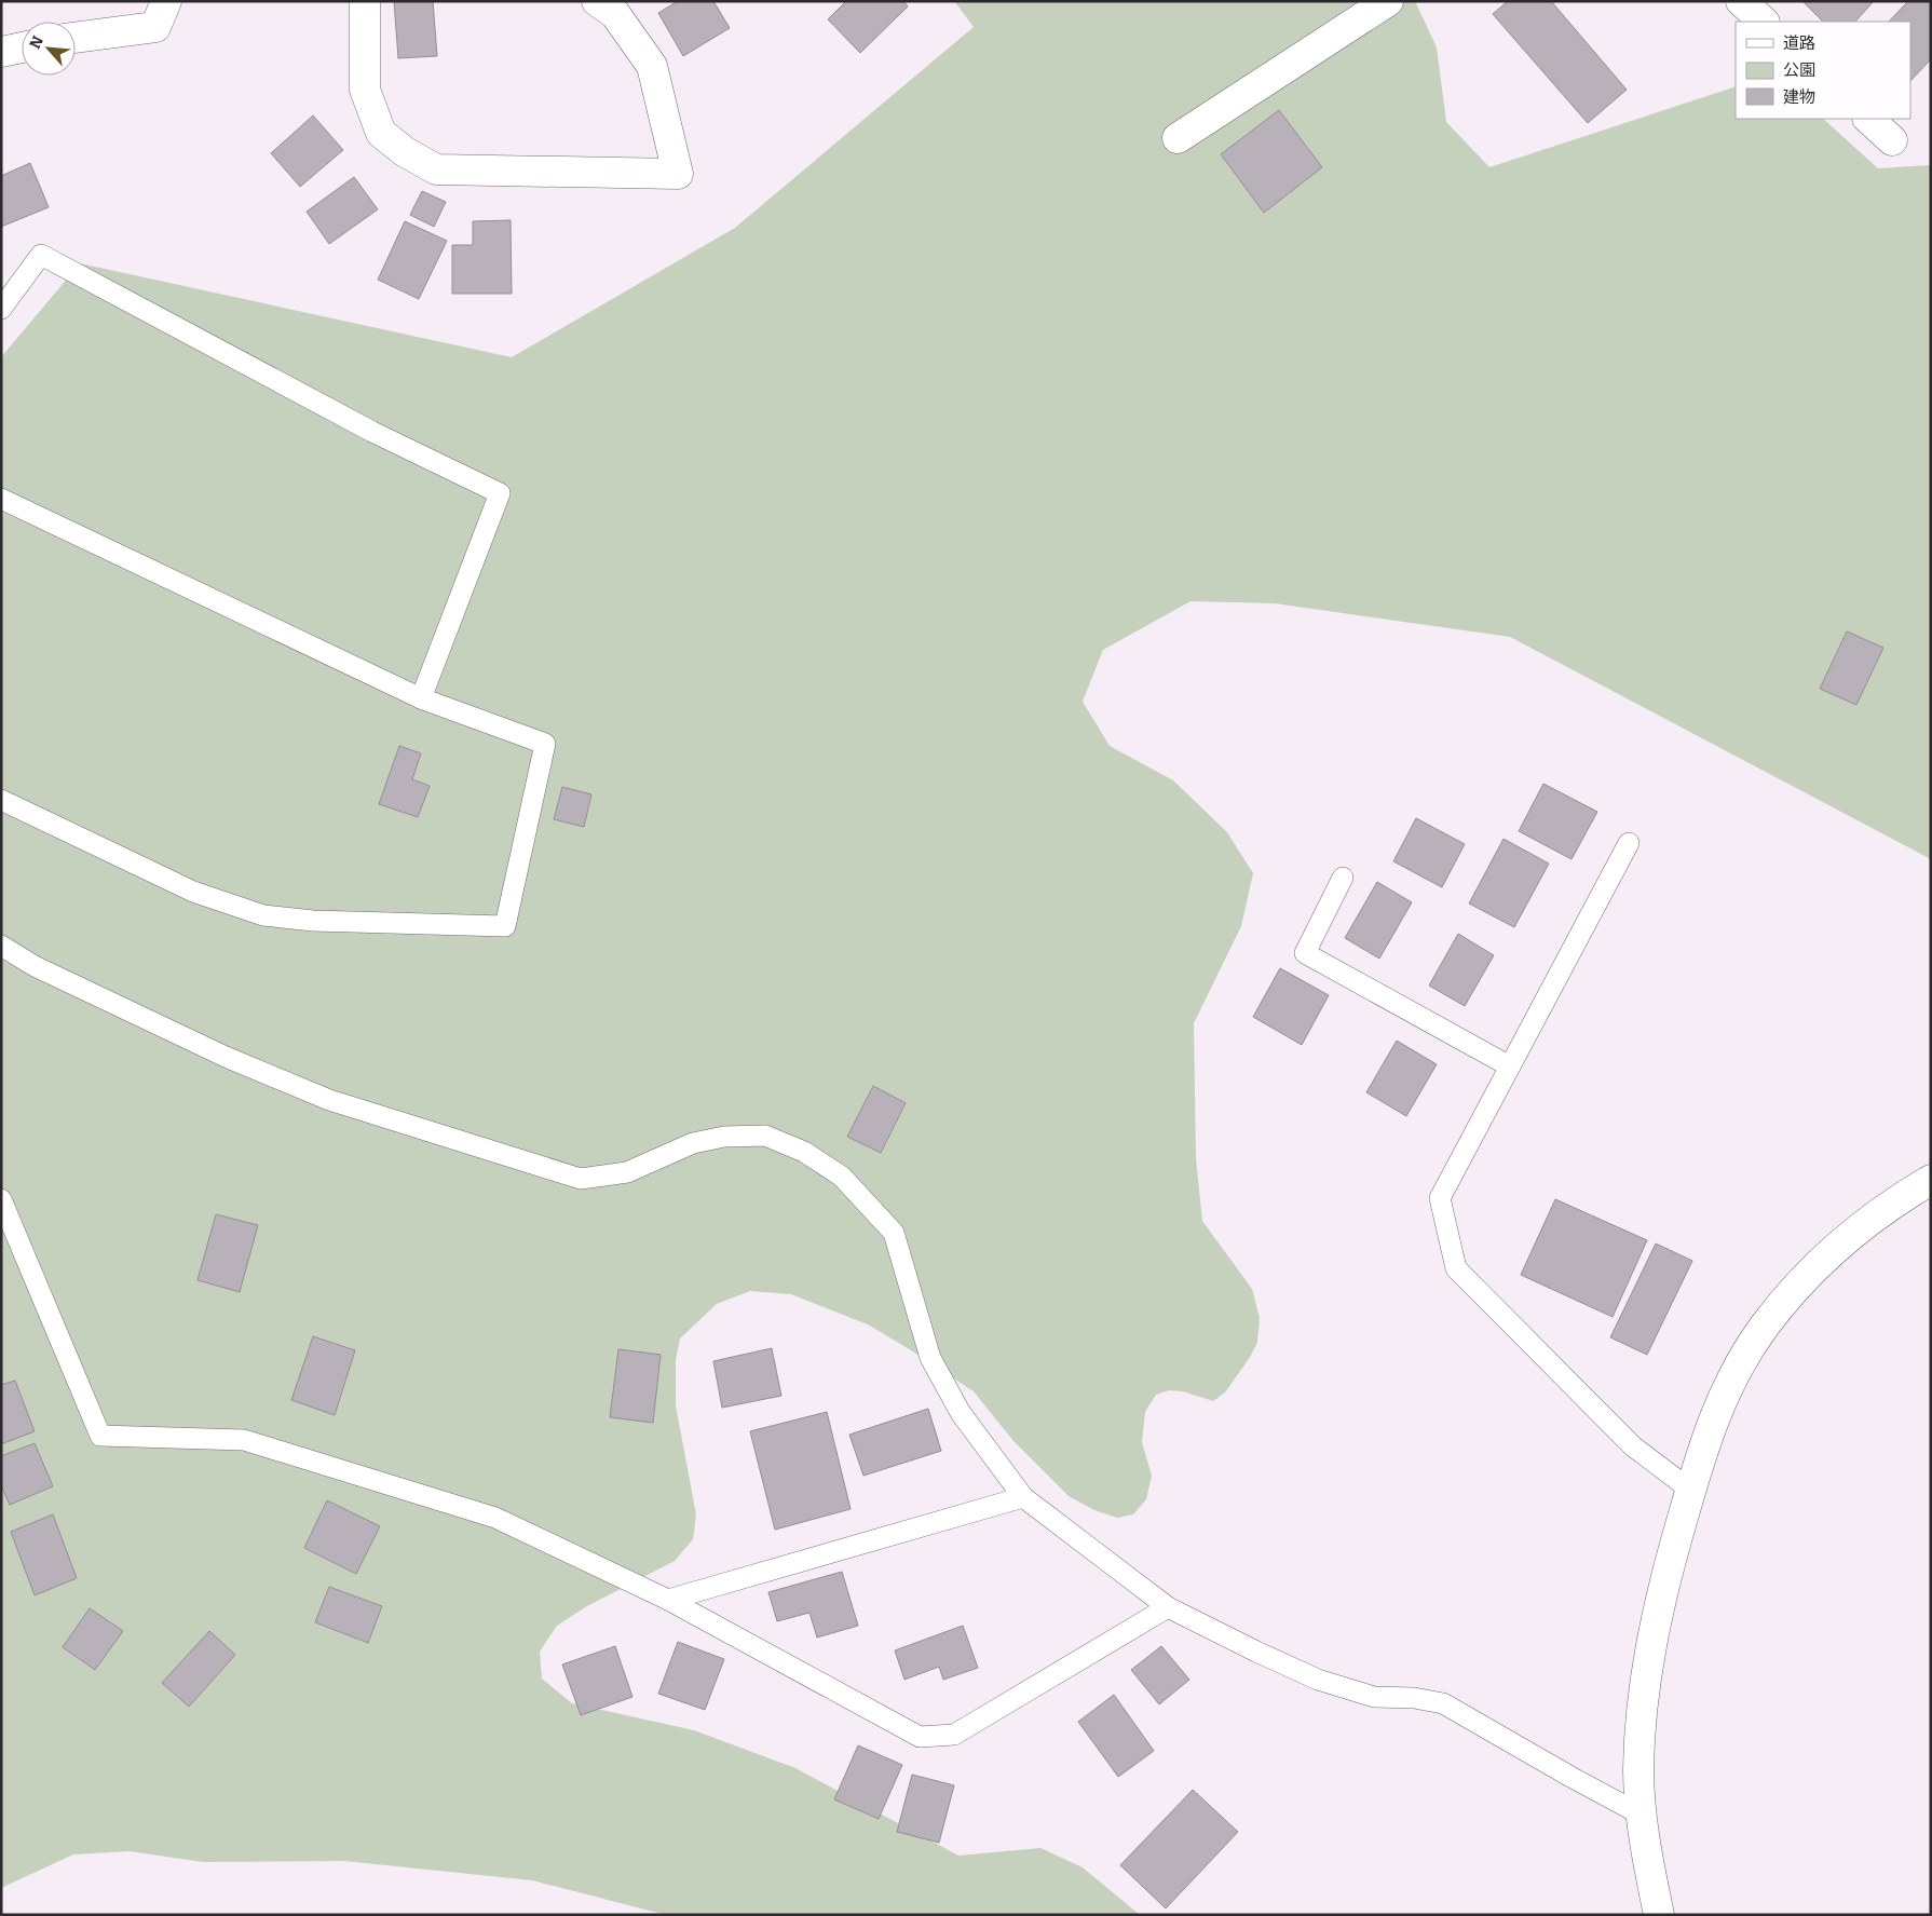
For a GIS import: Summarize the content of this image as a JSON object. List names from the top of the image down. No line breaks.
{"legend":["道路","公園","建物"],"north":"top left"}
